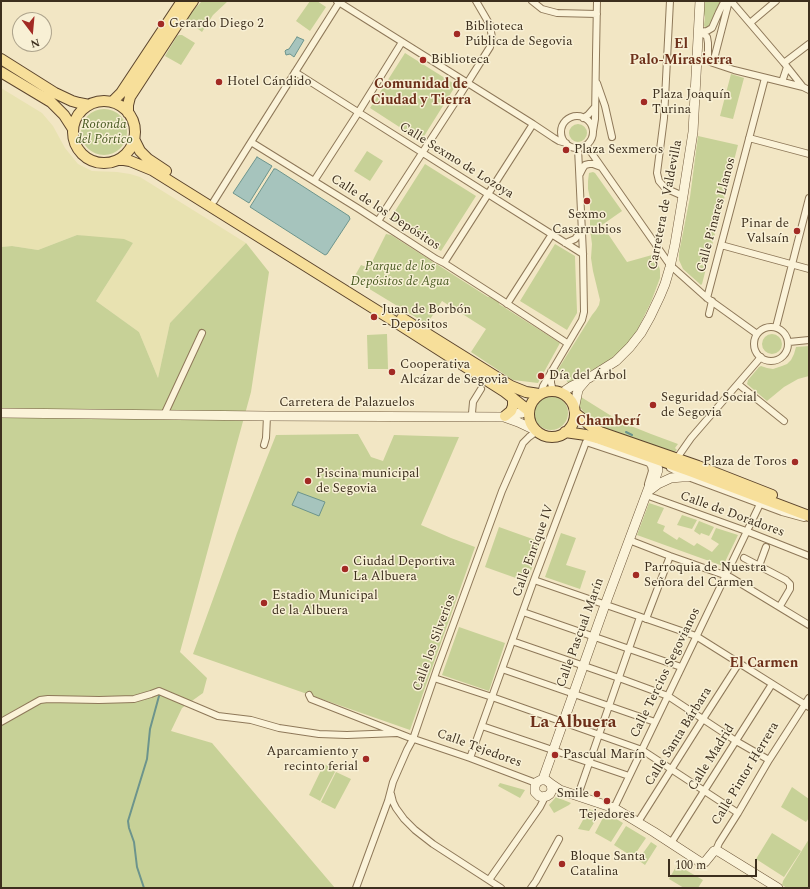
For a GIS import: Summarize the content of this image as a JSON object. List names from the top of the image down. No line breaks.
{"streets":{"street":["Calle Sexmo de Lozoya","Carretera de Valdevilla","Calle de los Depósitos","Calle Pinares Llanos","Carretera de Palazuelos","Calle de Doradores","Calle Enrique IV","Calle Pascual Marín","Calle los Silverios","Calle Tercios Segovianos","Calle Santa Bárbara","Calle Tejedores","Calle Madrid","Calle Pintor Herrera"]},"crossings":[["Carretera de Valdevilla","Carretera de Palazuelos"],["Carretera de Valdevilla","Calle los Silverios"],["Carretera de Palazuelos","Calle los Silverios"],["Calle de Doradores","Calle Enrique IV"],["Calle de Doradores","Calle Pascual Marín"],["Calle de Doradores","Calle Tercios Segovianos"],["Calle Enrique IV","Calle Pascual Marín"],["Calle Enrique IV","Calle Tejedores"],["Calle Pascual Marín","Calle Tejedores"],["Calle los Silverios","Calle Tejedores"],["Calle Madrid","Calle Pintor Herrera"]],"districts":["El Palo-Mirasierra","Comunidad de Ciudad y Tierra","Chamberí","El Carmen","La Albuera"],"parks":["Rotonda del Pórtico","Parque de los Depósitos de Agua"],"places":["Gerardo Diego 2","Biblioteca Pública de Segovia","Biblioteca","Hotel Cándido","Plaza Joaquín Turina","Plaza Sexmeros","Sexmo Casarrubios","Pinar de Valsaín","Juan de Borbón - Depósitos","Cooperativa Alcázar de Segovia","Día del Árbol","Seguridad Social de Segovia","Plaza de Toros","Piscina municipal de Segovia","Ciudad Deportiva La Albuera","Parroquia de Nuestra Señora del Carmen","Estadio Municipal de la Albuera","Pascual Marín","Aparcamiento y recinto ferial","Smile","Tejedores","Bloque Santa Catalina"],"scale_bar":"100 m","north":"bottom"}
